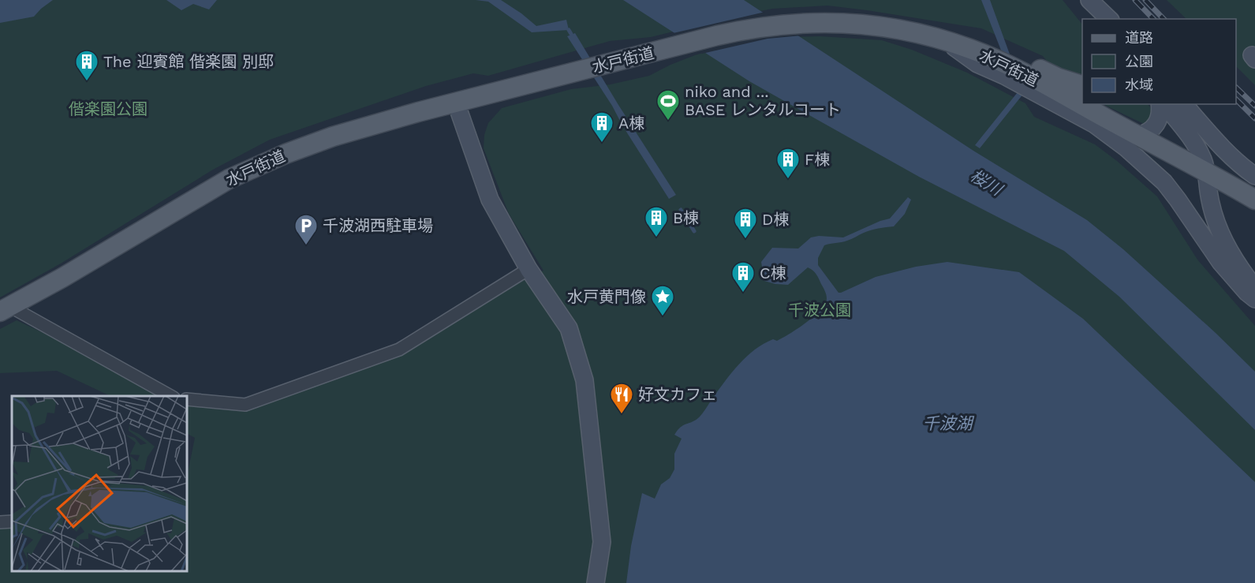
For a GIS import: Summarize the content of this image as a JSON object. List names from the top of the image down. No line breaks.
{"streets":{"main road":["水戸街道"]},"water":["桜川","千波湖"],"parks":["偕楽園公園","千波公園"],"places":{"building":["The 迎賓館 偕楽園 別邸","A棟","F棟","B棟","D棟","C棟"],"sports":["niko and ... BASE レンタルコート"],"parking":["千波湖西駐車場"],"place":["水戸黄門像"],"restaurant":["好文カフェ"]},"legend":["道路","公園","水域"]}
